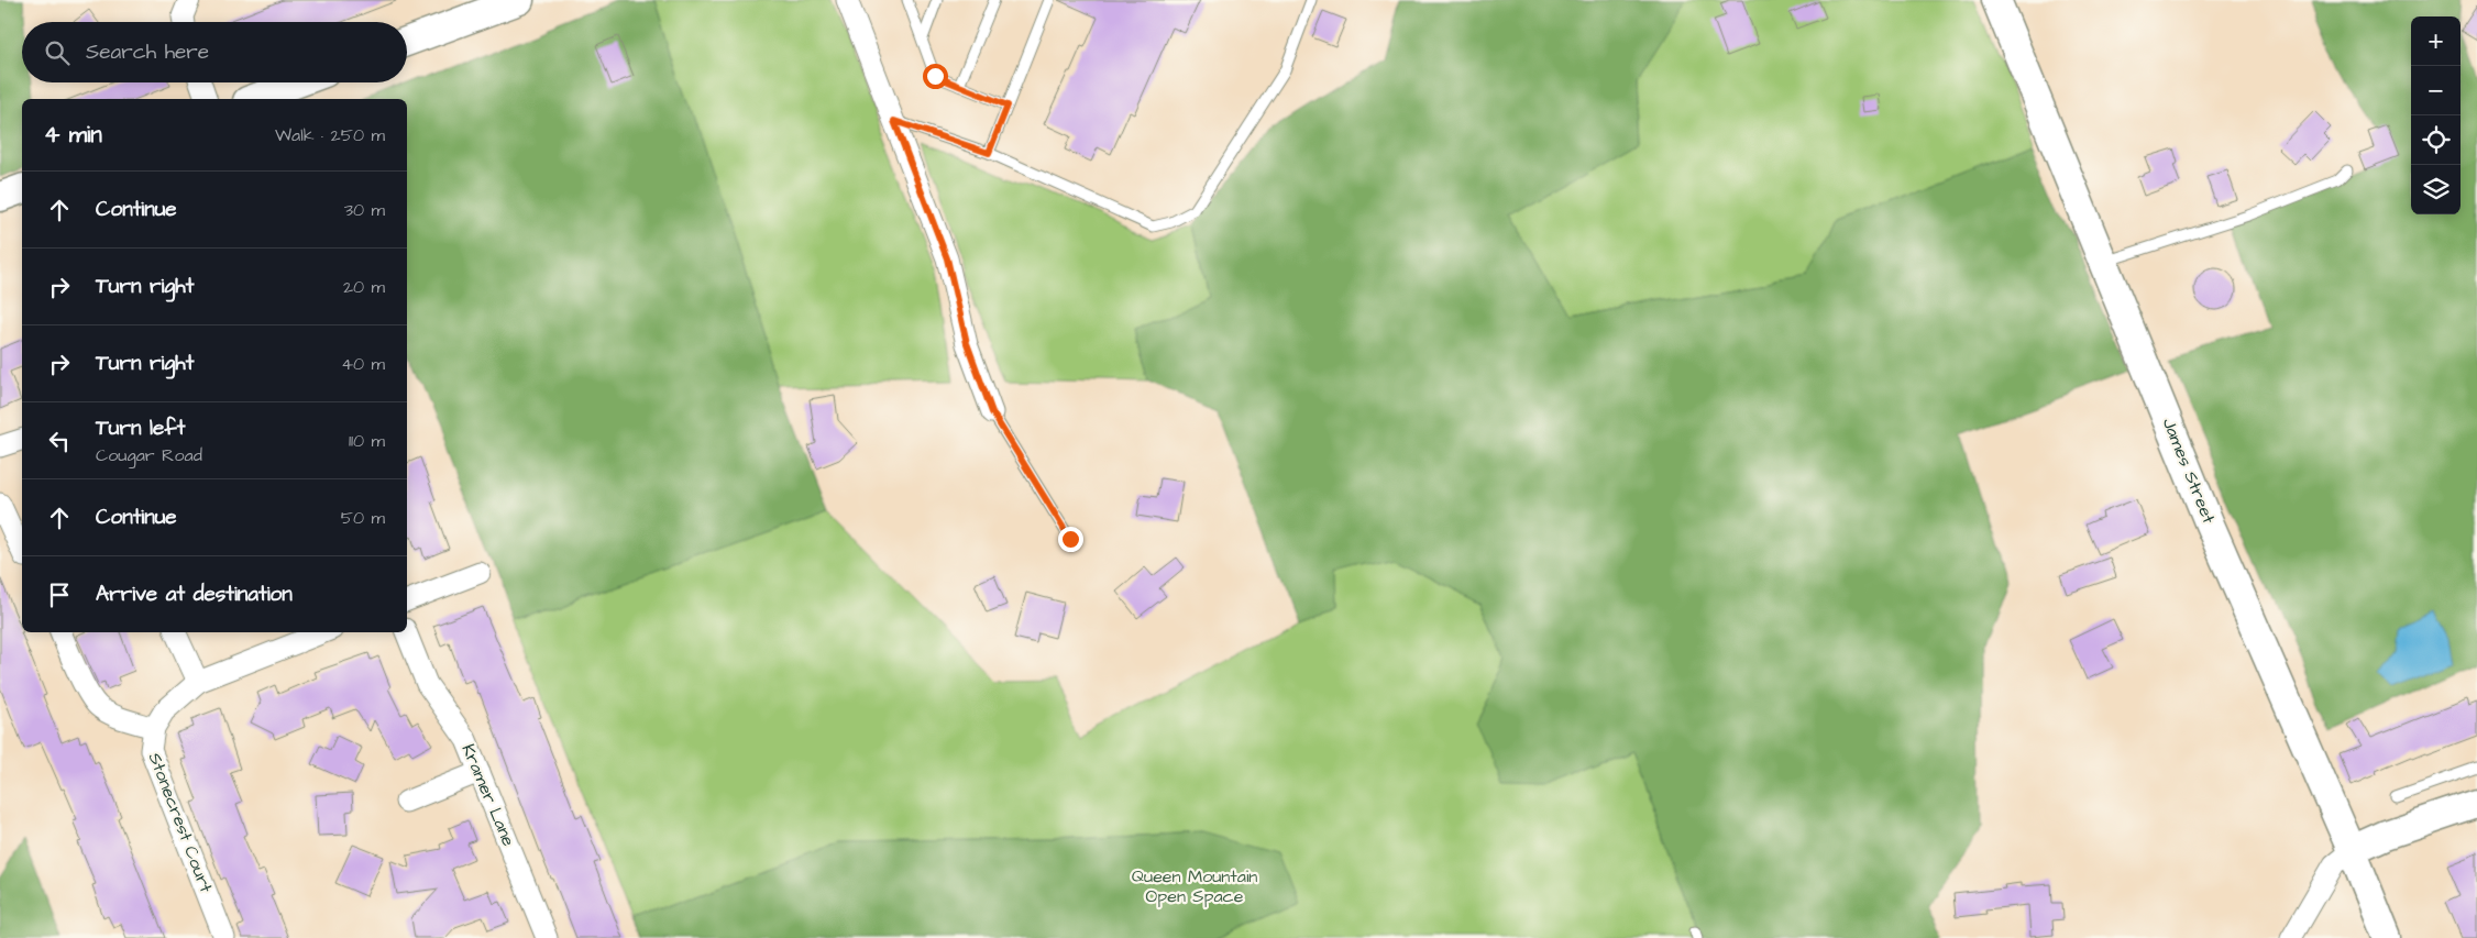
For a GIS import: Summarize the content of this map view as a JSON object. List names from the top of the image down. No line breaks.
{"streets":{"street":["James Street","Kramer Lane","Stonecrest Court"]},"parks":["Queen Mountain Open Space"],"page":{"map_buttons":["+","−"],"search":"Search here","heading":["4 min","Walk · 250 m"],"list":[["Continue","30 m"],["Turn right","20 m"],["Turn right","40 m"],["Turn left","Cougar Road","110 m"],["Continue","50 m"],"Arrive at destination"]}}
